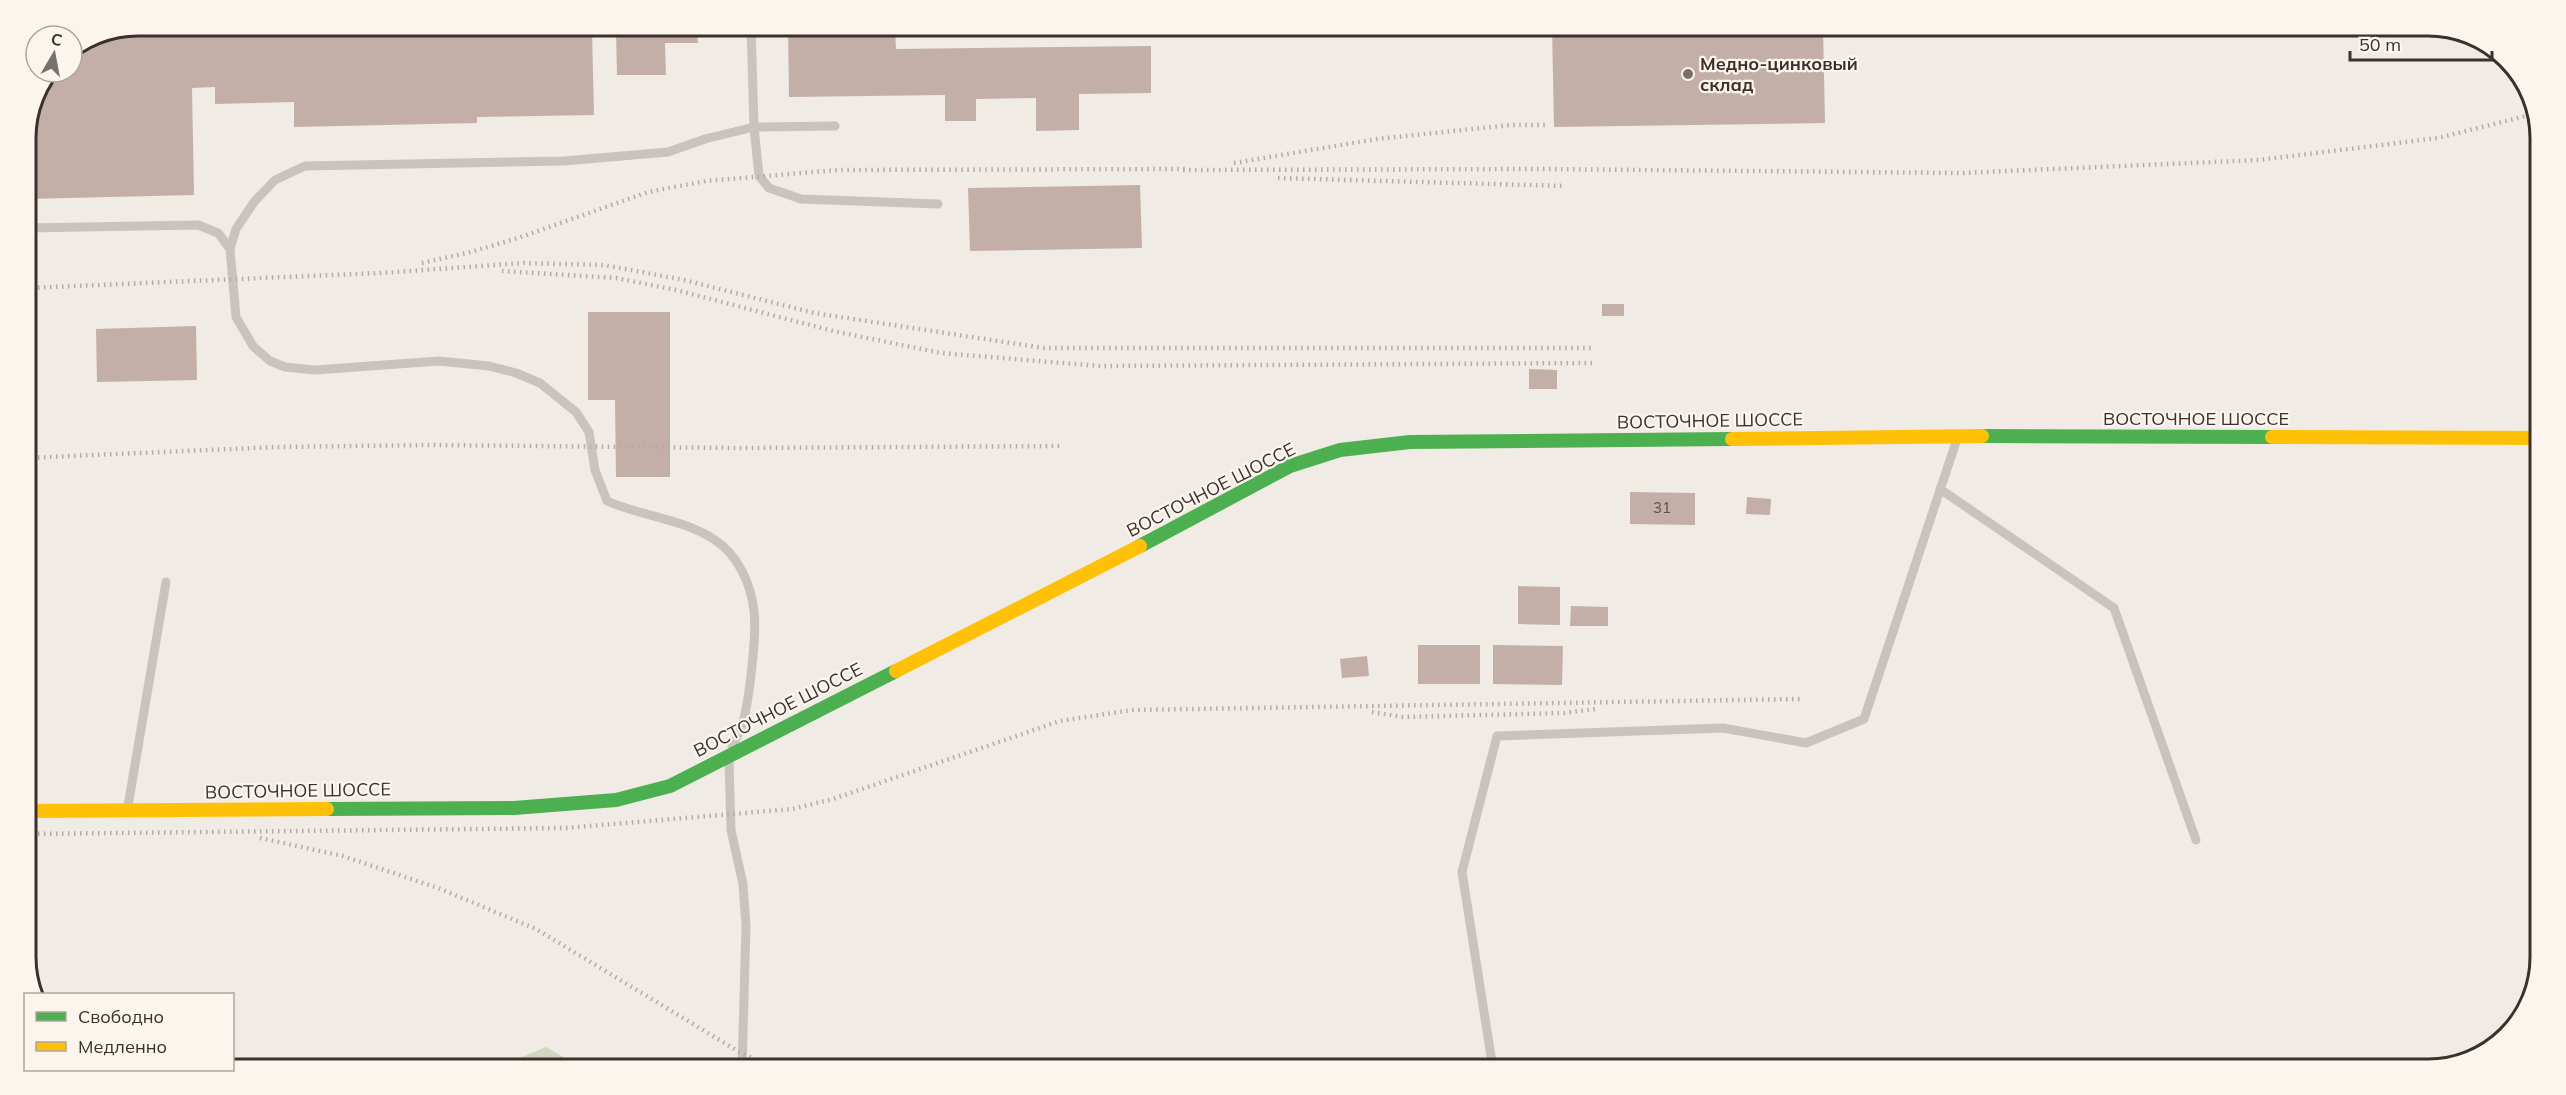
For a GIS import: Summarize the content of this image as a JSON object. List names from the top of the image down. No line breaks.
{"streets":{"main road":["ВОСТОЧНОЕ ШОССЕ"]},"places":["Медно-цинковый склад"],"house_numbers":["31"],"legend":["Свободно","Медленно"],"scale_bar":"50 m","north":"top"}
